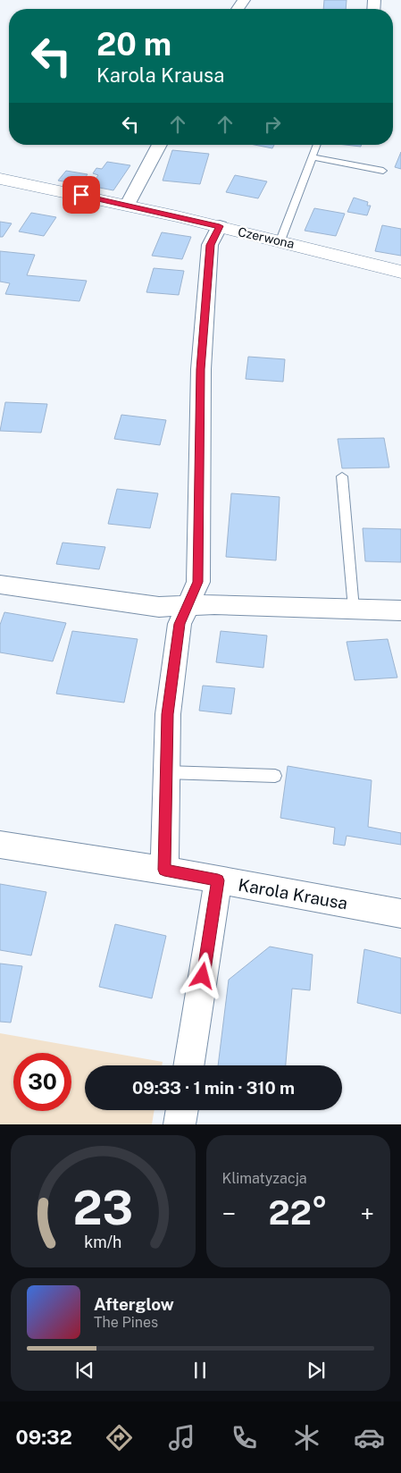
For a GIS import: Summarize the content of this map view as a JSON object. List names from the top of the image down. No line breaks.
{"streets":{"street":["Czerwona","Karola Krausa"]},"page":{"turn":["20 m","Karola Krausa"],"limit":"30","trip":"09:33 · 1 min · 310 m","tile":"Klimatyzacja","heat":["−","22°","+"],"song":["Afterglow","The Pines"],"tabs":"09:32","gauge":["23","km/h"]}}
